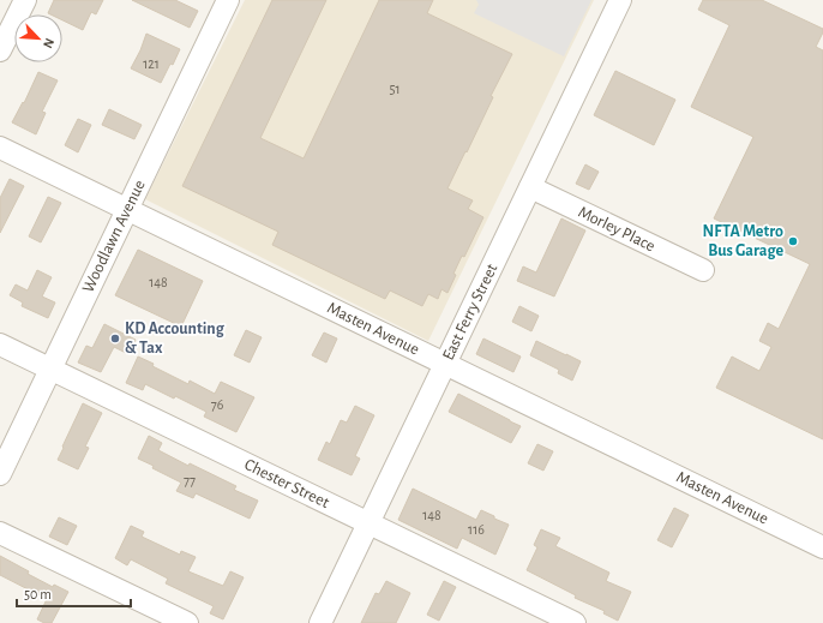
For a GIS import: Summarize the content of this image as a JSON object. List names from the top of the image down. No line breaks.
{"streets":{"street":["Morley Place","Woodlawn Avenue","East Ferry Street","Masten Avenue","Chester Street"]},"crossings":[["Morley Place","East Ferry Street"],["Woodlawn Avenue","Masten Avenue"],["Woodlawn Avenue","Chester Street"],["East Ferry Street","Masten Avenue"],["East Ferry Street","Chester Street"]],"places":["NFTA Metro Bus Garage","KD Accounting & Tax"],"house_numbers":["121","51","148","76","77","148","116"],"scale_bar":"50 m","north":"bottom right"}
